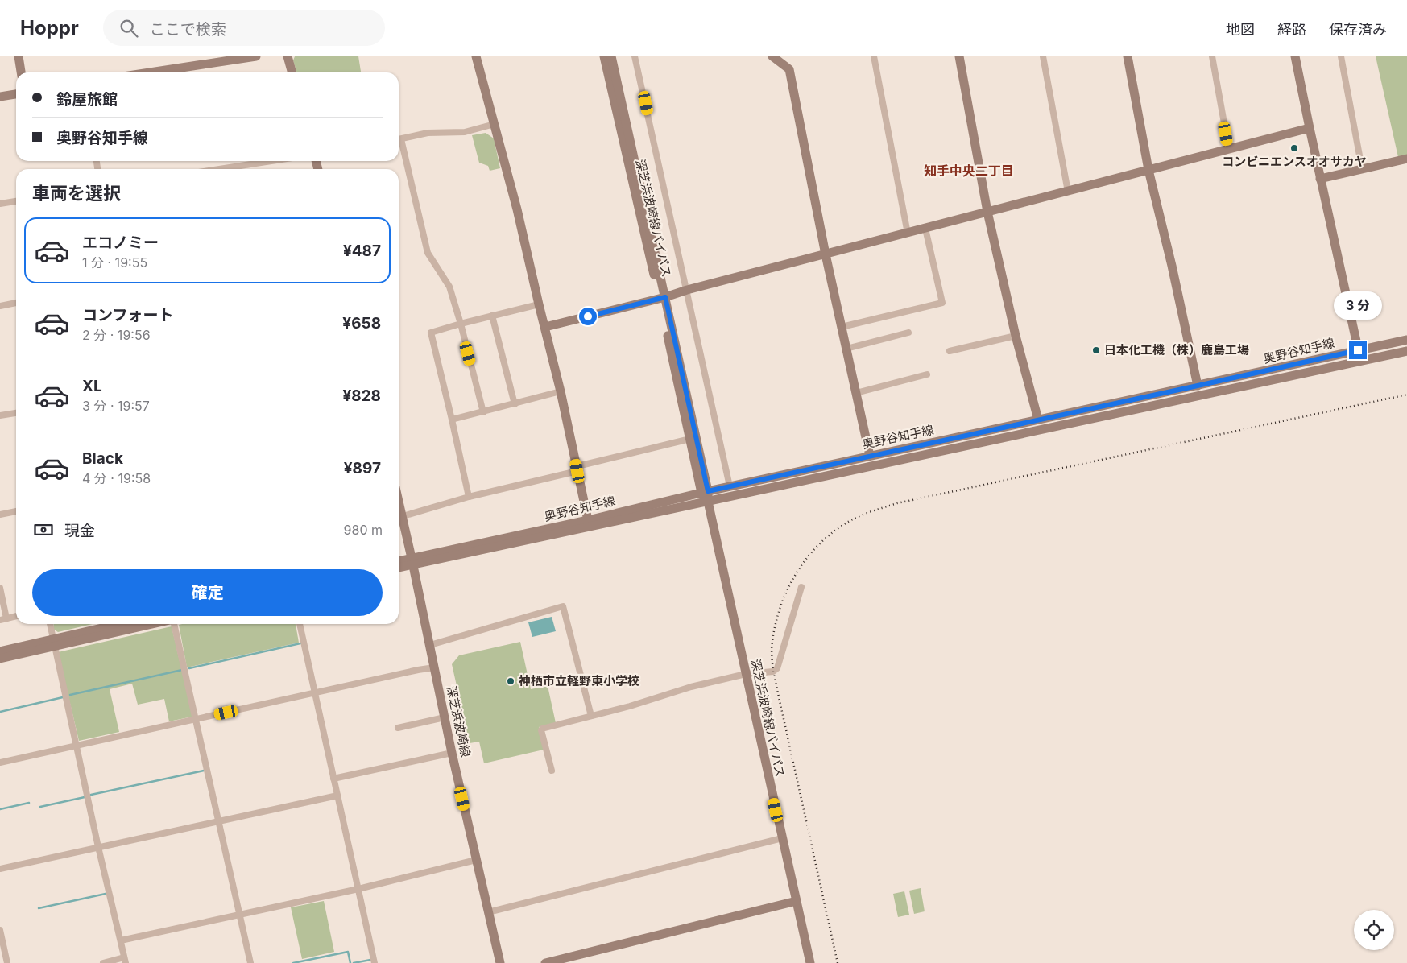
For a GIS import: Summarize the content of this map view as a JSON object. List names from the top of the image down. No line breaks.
{"streets":{"main road":["深芝浜波崎線バイパス","奥野谷知手線","深芝浜波崎線"]},"crossings":[["深芝浜波崎線バイパス","奥野谷知手線"],["奥野谷知手線","深芝浜波崎線"]],"districts":["知手中央二丁目"],"places":["コンビニエンスオオサカヤ","日本化工機（株）鹿島工場","神栖市立軽野東小学校"],"page":{"header":"Hoppr","search":"ここで検索","nav":["地図","経路","保存済み"],"banner":["鈴屋旅館","奥野谷知手線"],"heading":"車両を選択","list":[{"name":"エコノミー","note":"1 分 · 19:55","value":"¥487"},{"name":"コンフォート","note":"2 分 · 19:56","value":"¥658"},{"name":"XL","note":"3 分 · 19:57","value":"¥828"},{"name":"Black","note":"4 分 · 19:58","value":"¥897"}],"bubble":"3 分","pay":["現金","980 m"],"buttons":"確定"}}
